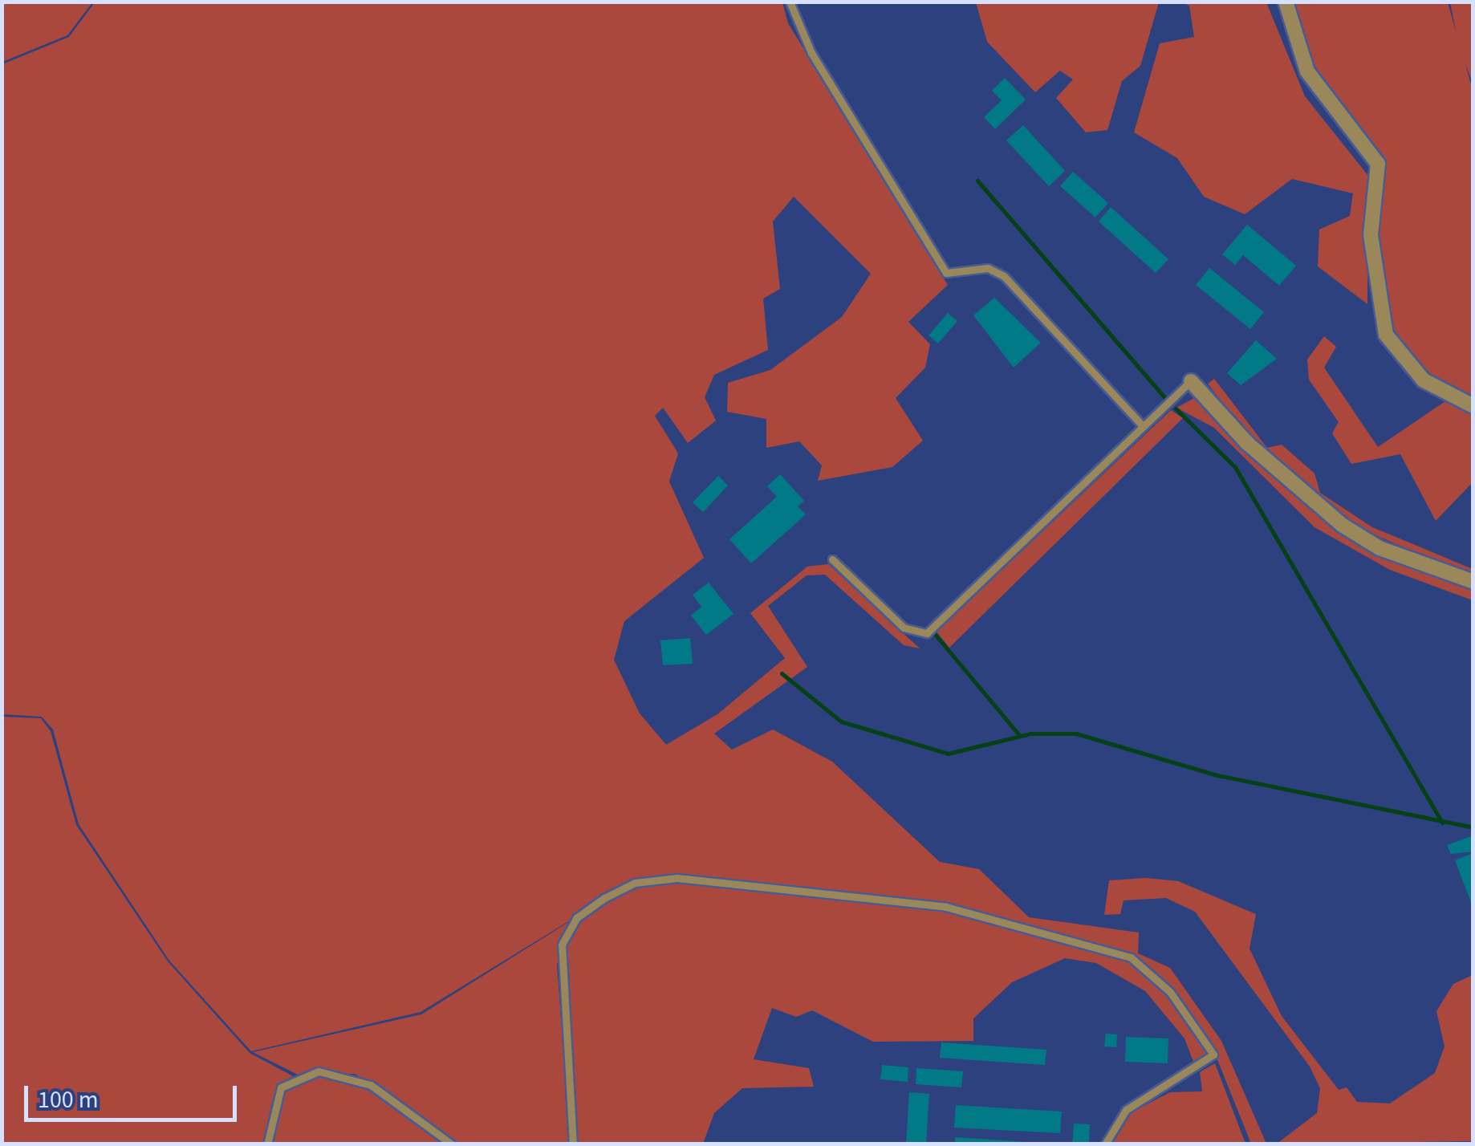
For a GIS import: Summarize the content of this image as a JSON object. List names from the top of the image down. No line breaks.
{"scale_bar":"100 m"}
